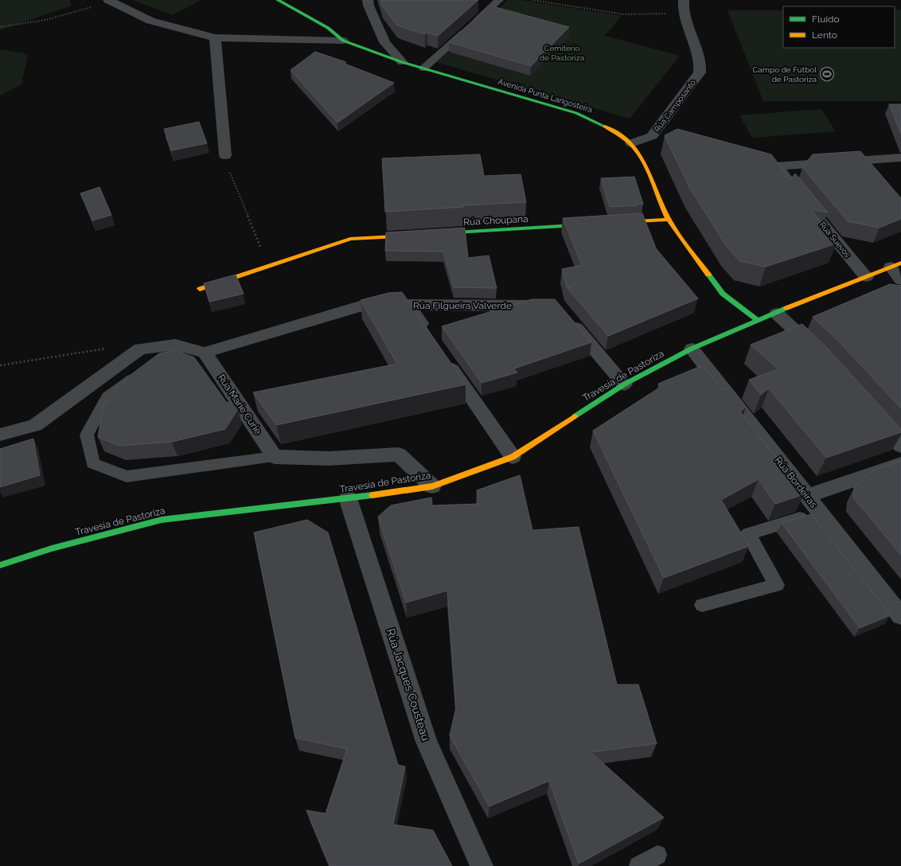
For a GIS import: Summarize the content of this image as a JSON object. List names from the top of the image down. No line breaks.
{"streets":{"street":["Avenida Punta Langosteira","Rúa Camposanto","Rúa Choupana","Rúa Suevos","Rúa Filgueira Valverde","Travesía de Pastoriza","Rúa Marie Curie","Rúa Bordeiras","Rúa Jacques Cousteau"]},"crossings":[["Avenida Punta Langosteira","Rúa Camposanto"],["Avenida Punta Langosteira","Travesía de Pastoriza"],["Rúa Suevos","Travesía de Pastoriza"],["Travesía de Pastoriza","Rúa Bordeiras"],["Travesía de Pastoriza","Rúa Jacques Cousteau"]],"parks":["Cemiterio de Pastoriza"],"places":{"sports":["Campo de Fútbol de Pastoriza"]},"legend":["Fluido","Lento"]}
